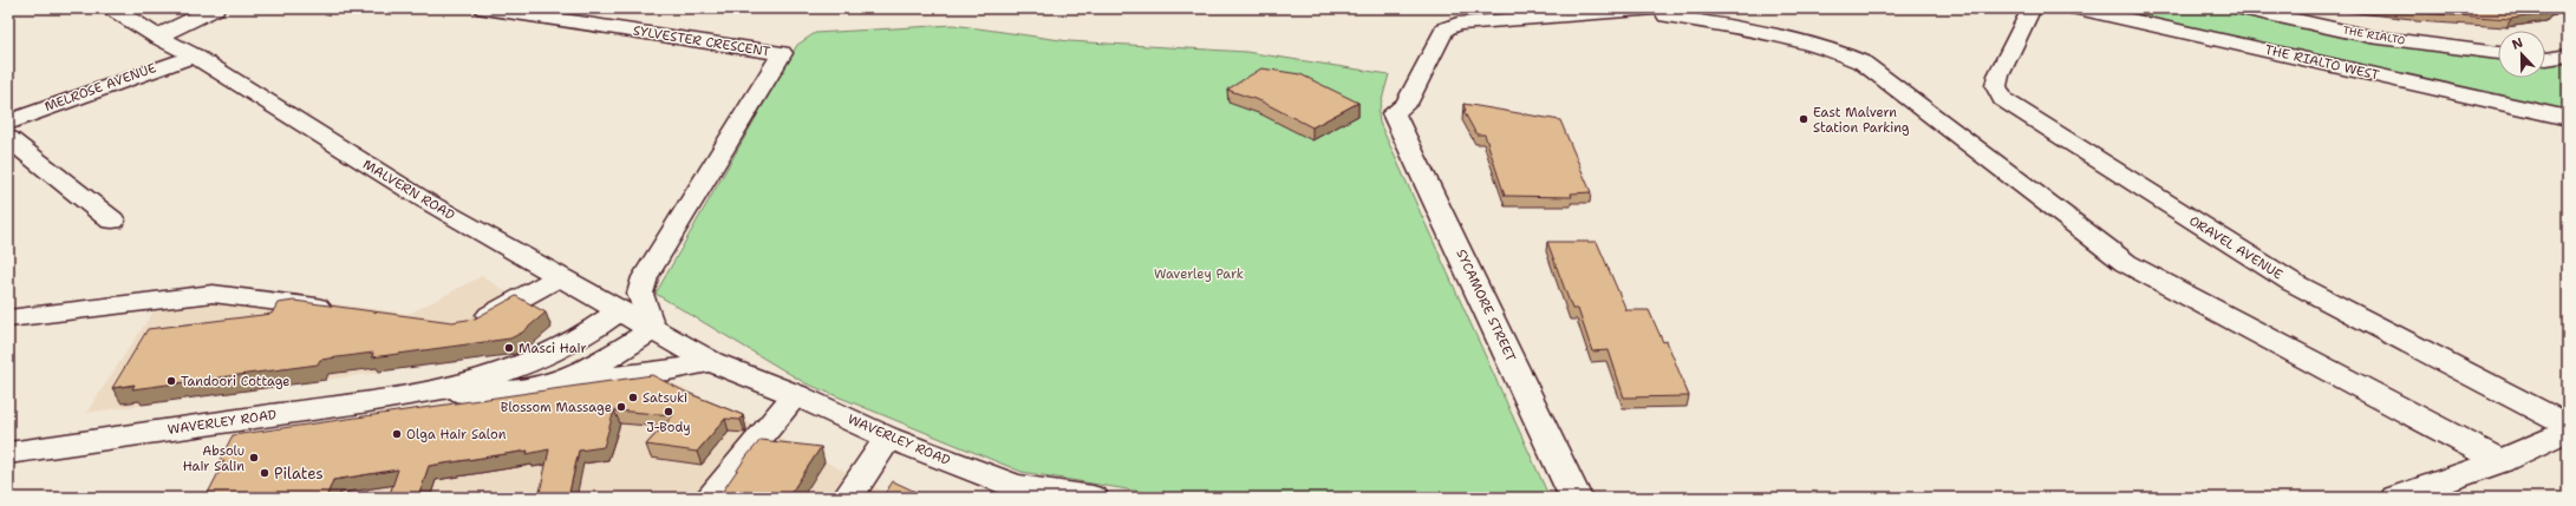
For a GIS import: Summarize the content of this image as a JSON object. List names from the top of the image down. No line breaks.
{"streets":{"street":["THE RIALTO","SYLVESTER CRESCENT","THE RIALTO WEST","MELROSE AVENUE","MALVERN ROAD","ORAVEL AVENUE","SYCAMORE STREET","WAVERLEY ROAD"]},"crossings":[["SYLVESTER CRESCENT","MALVERN ROAD"],["SYLVESTER CRESCENT","WAVERLEY ROAD"],["MELROSE AVENUE","MALVERN ROAD"],["MALVERN ROAD","WAVERLEY ROAD"]],"parks":["Waverley Park"],"places":["East Malvern Station Parking","Masci Hair","Tandoori Cottage","Satsuki","Blossom Massage","J-Body","Olga Hair Salon","Absolu Hair Salin","Pilates"],"north":"top"}
